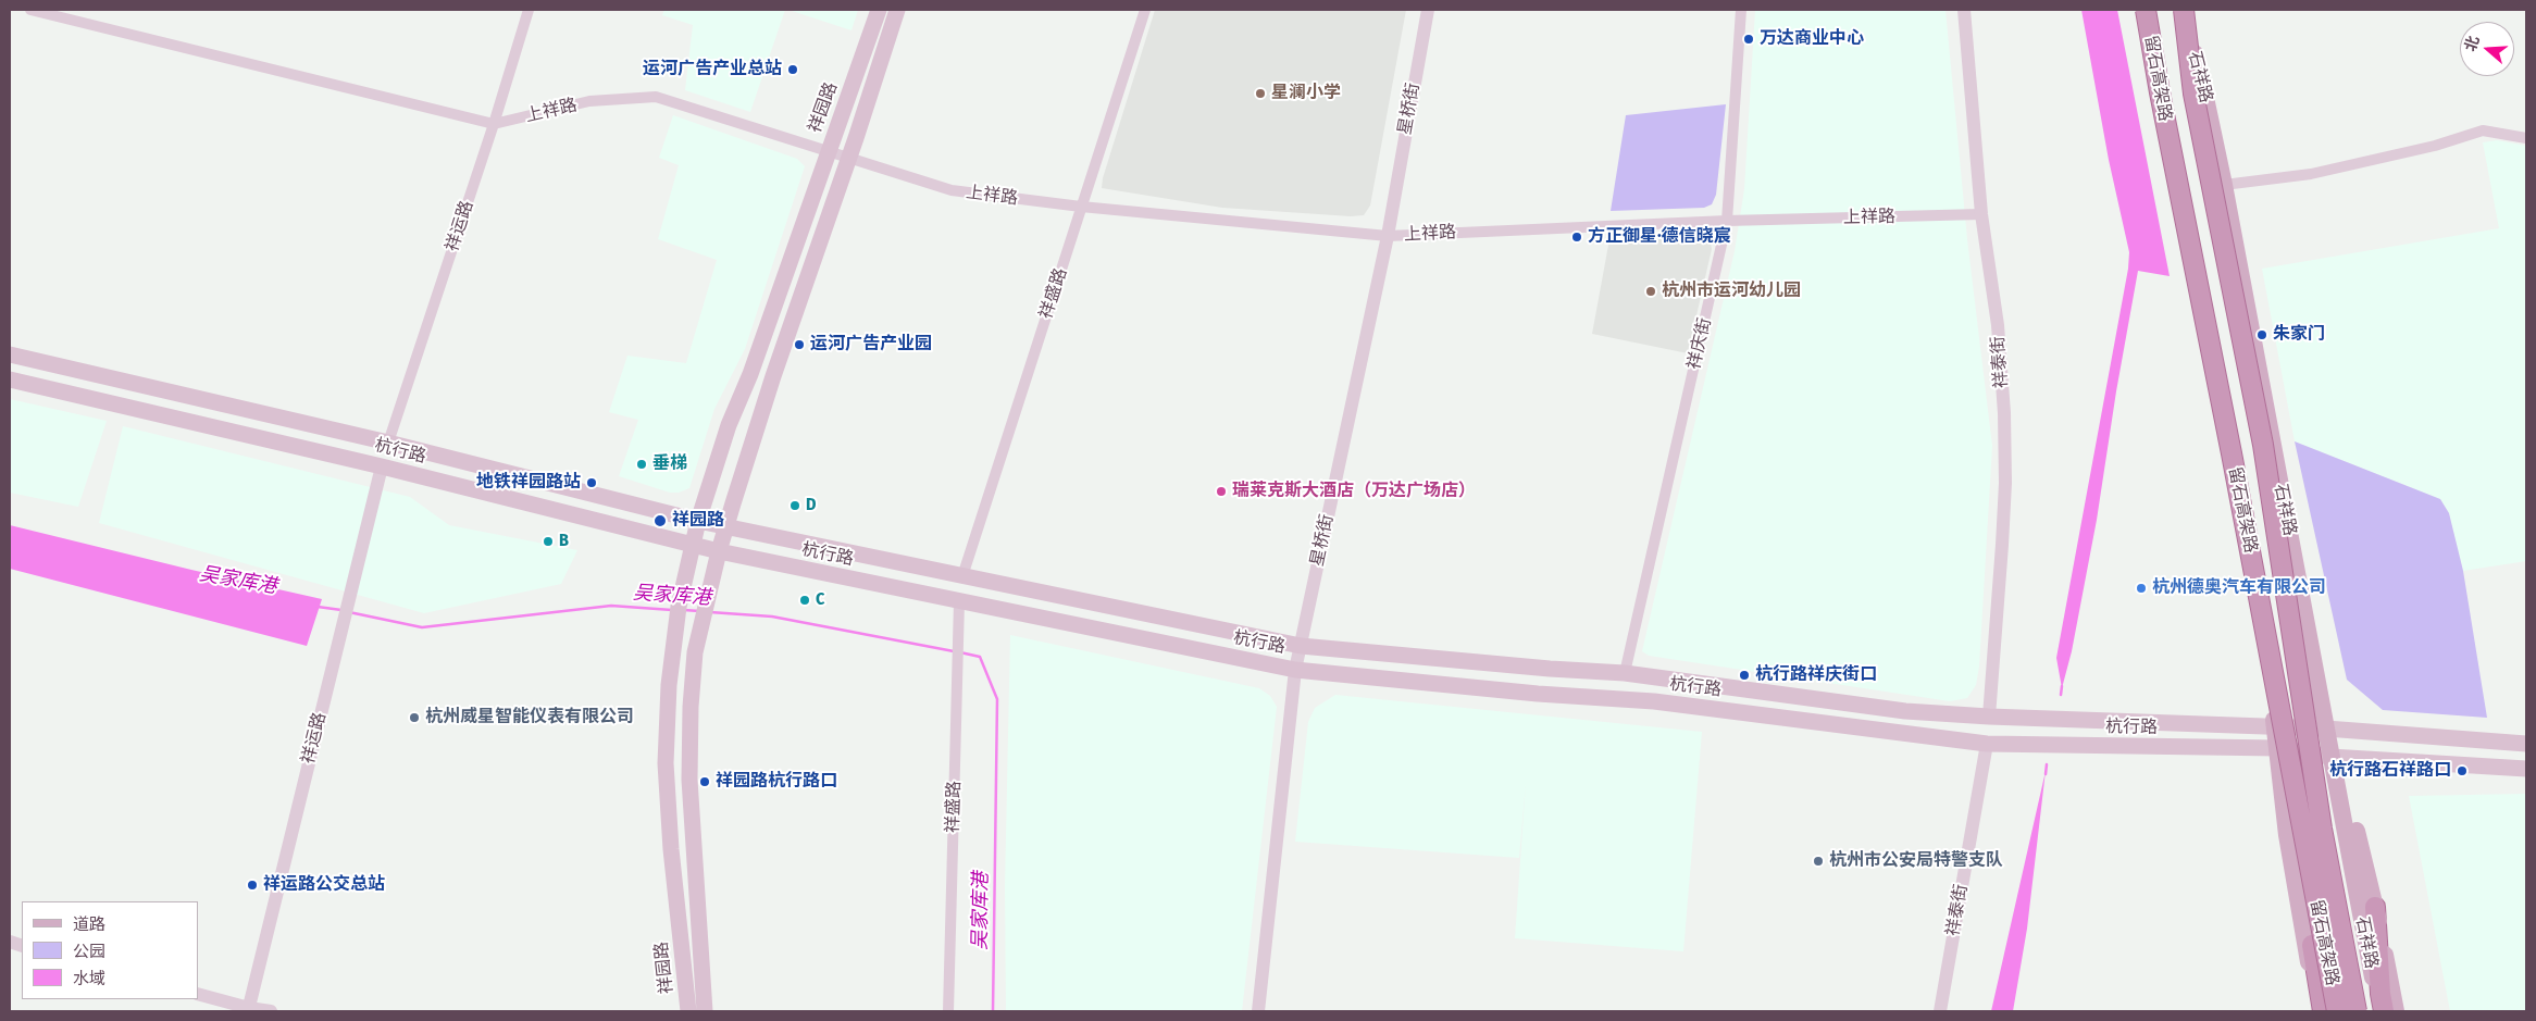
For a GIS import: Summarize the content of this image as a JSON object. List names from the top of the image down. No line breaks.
{"streets":{"highway":["留石高架路"],"main road":["石祥路","祥园路","杭行路"],"street":["星桥街","上祥路","祥运路","祥盛路","祥庆街","祥泰街"]},"crossings":[["石祥路","留石高架路"],["石祥路","杭行路"],["祥园路","上祥路"],["祥园路","杭行路"],["星桥街","上祥路"],["星桥街","杭行路"],["上祥路","祥运路"],["上祥路","祥盛路"],["上祥路","祥庆街"],["上祥路","祥泰街"],["祥运路","杭行路"],["祥盛路","杭行路"],["祥庆街","杭行路"],["祥泰街","杭行路"]],"water":["吴家库港"],"places":["万达商业中心","运河广告产业总站","星澜小学","方正御星·德信晓宸","杭州市运河幼儿园","朱家门","运河广告产业园","垂梯","地铁祥园路站","瑞莱克斯大酒店（万达广场店）","D","祥园路","B","杭州德奥汽车有限公司","C","杭行路祥庆街口","杭州威星智能仪表有限公司","杭行路石祥路口","祥园路杭行路口","杭州市公安局特警支队","祥运路公交总站"],"legend":["道路","公园","水域"],"north":"left"}
